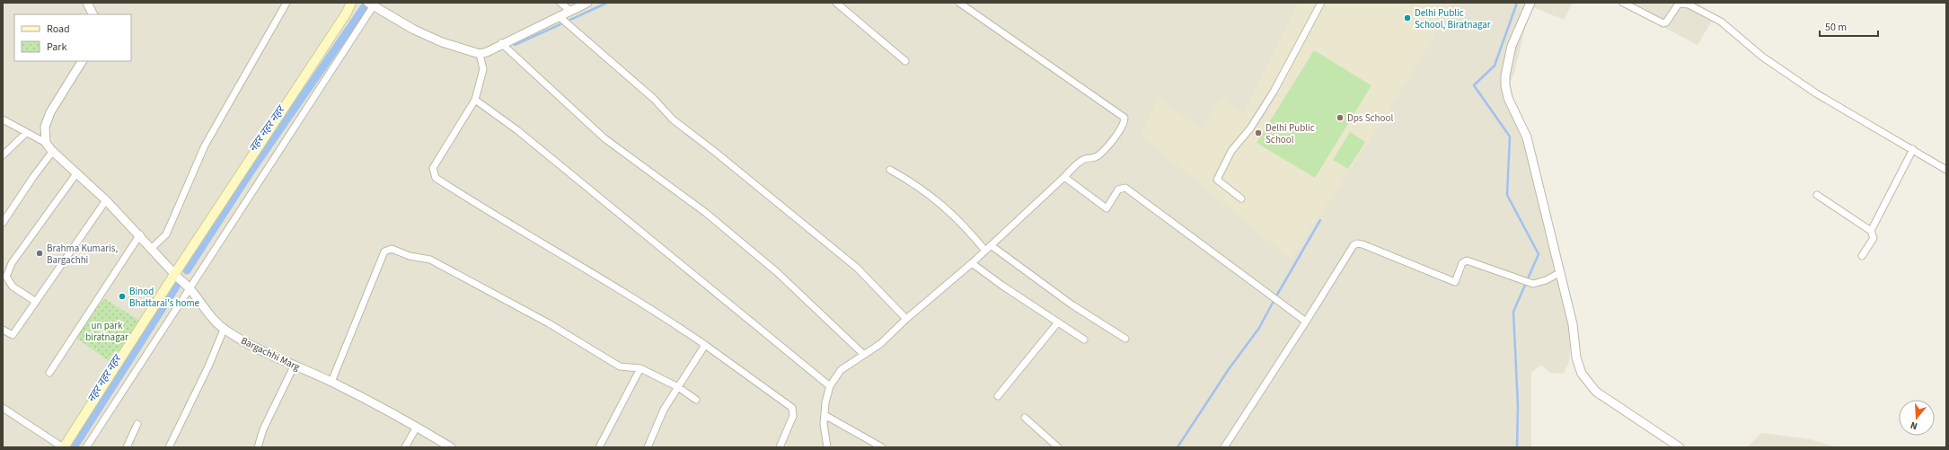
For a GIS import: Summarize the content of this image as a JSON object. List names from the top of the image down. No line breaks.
{"streets":{"street":["Bargachhi Marg"]},"water":["नहर नहर नहर"],"parks":["un park biratnagar"],"places":["Delhi Public School, Biratnagar","Dps School","Delhi Public School","Brahma Kumaris, Bargachhi","Binod Bhattarai's home"],"legend":["Road","Park"],"scale_bar":"50 m","north":"bottom"}
